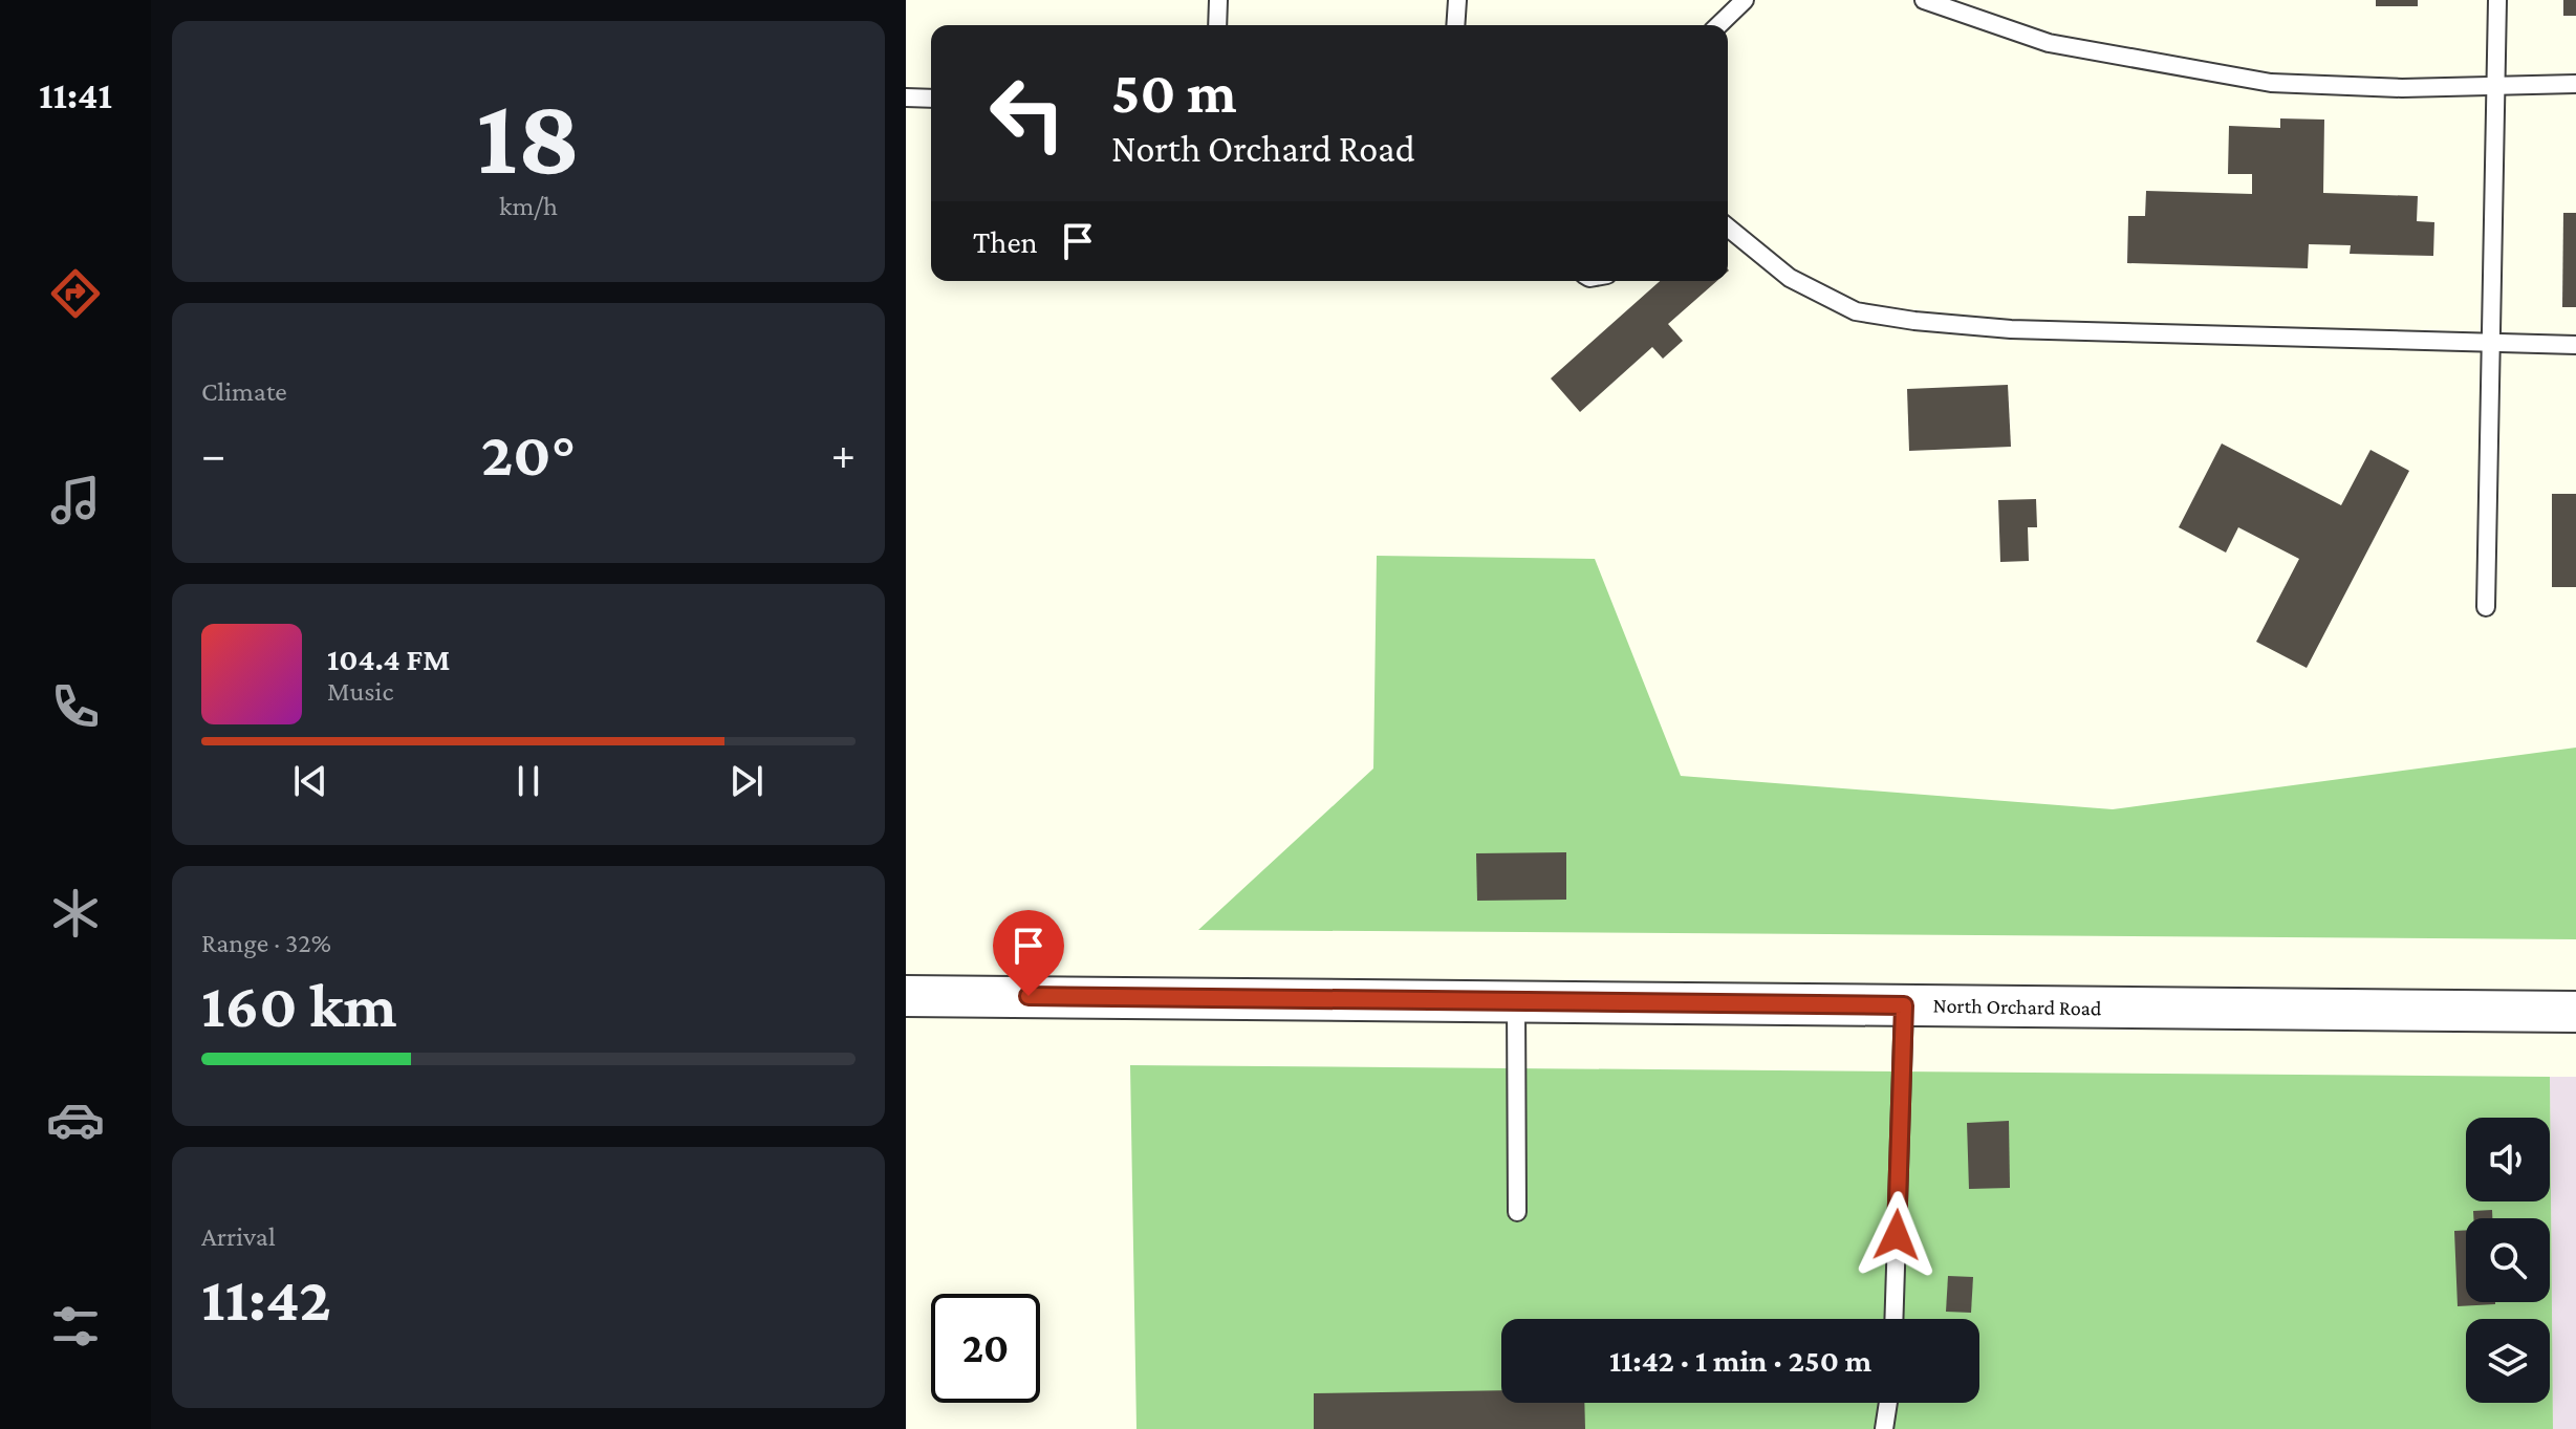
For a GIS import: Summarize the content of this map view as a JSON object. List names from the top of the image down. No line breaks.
{"streets":{"street":["North Orchard Road"]},"page":{"tabs":"11:41","tile":[["18","km/h"],"Climate",["Range · 32%","160 km"],["Arrival","11:42"]],"turn":["50 m","North Orchard Road"],"then":"Then","heat":["−","20°","+"],"song":["104.4 FM","Music"],"limit":"20","trip":"11:42 · 1 min · 250 m"}}
